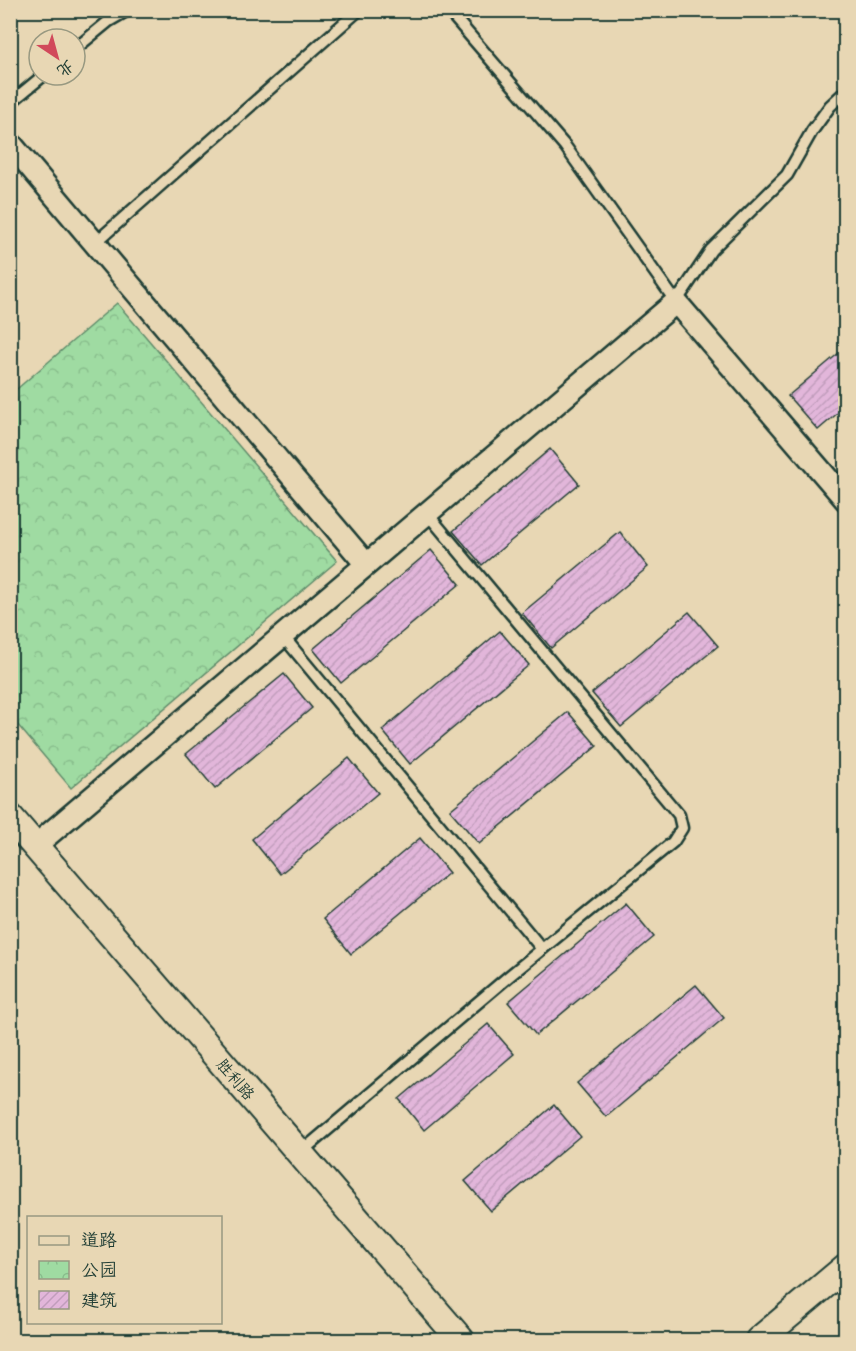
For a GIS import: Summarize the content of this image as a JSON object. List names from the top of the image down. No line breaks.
{"streets":{"street":["胜利路"]},"legend":["道路","公园","建筑"],"north":"bottom right"}
